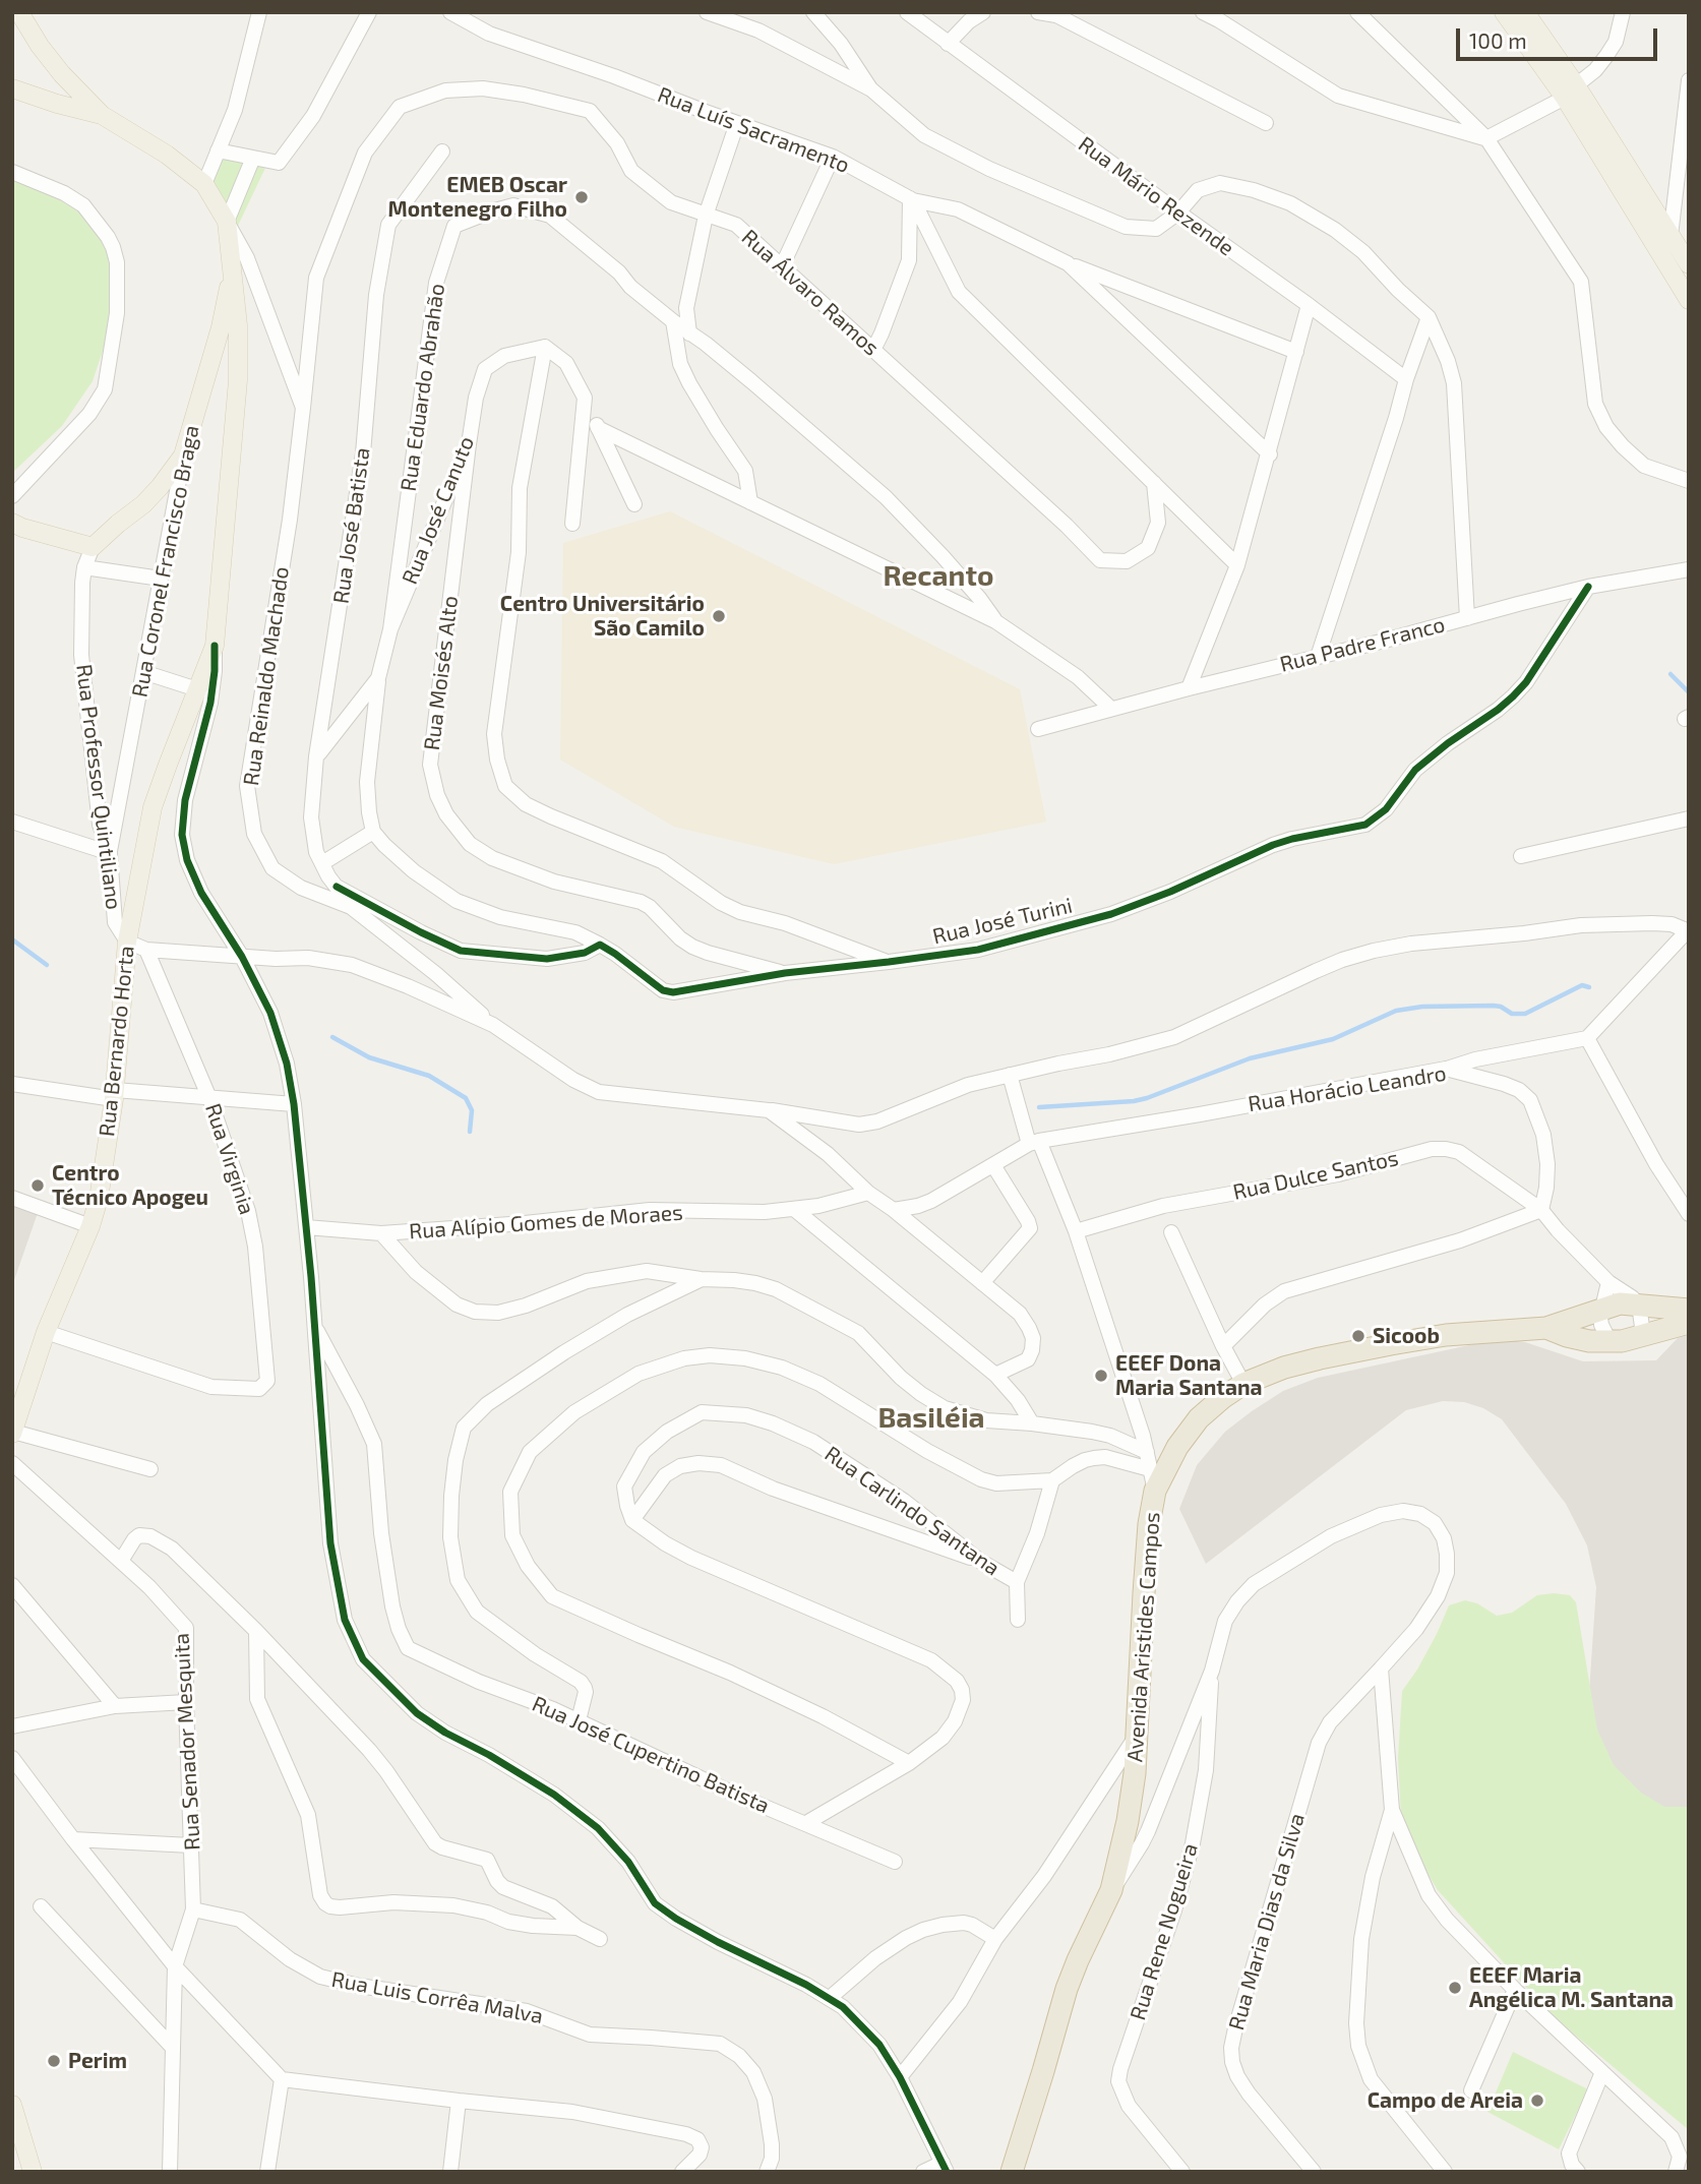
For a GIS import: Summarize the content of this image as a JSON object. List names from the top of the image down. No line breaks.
{"streets":{"highway":["Avenida Aristides Campos"],"main road":["Rua Coronel Francisco Braga","Rua Professor Quintiliano","Rua Bernardo Horta"],"street":["Rua Luís Sacramento","Rua Mário Rezende","Rua Álvaro Ramos","Rua Eduardo Abrahão","Rua José Canuto","Rua José Batista","Rua Padre Franco","Rua Moisés Alto","Rua Reinaldo Machado","Rua José Turini","Rua Horácio Leandro","Rua Virginia","Rua Dulce Santos","Rua Alípio Gomes de Moraes","Rua Carlindo Santana","Rua Senador Mesquita","Rua José Cupertino Batista","Rua Maria Dias da Silva","Rua Rene Nogueira","Rua Luis Corrêa Malva"]},"crossings":[["Rua Álvaro Ramos","Rua Reinaldo Machado"],["Rua Eduardo Abrahão","Rua José Canuto"],["Rua José Canuto","Rua José Batista"],["Rua José Canuto","Rua Moisés Alto"],["Rua José Batista","Rua Reinaldo Machado"],["Rua Coronel Francisco Braga","Rua Professor Quintiliano"],["Rua Coronel Francisco Braga","Rua Bernardo Horta"],["Rua Padre Franco","Rua José Turini"],["Rua Moisés Alto","Rua José Turini"],["Rua Reinaldo Machado","Rua Bernardo Horta"],["Rua Professor Quintiliano","Rua Bernardo Horta"],["Rua Bernardo Horta","Rua Virginia"],["Rua Horácio Leandro","Rua Dulce Santos"],["Rua Senador Mesquita","Rua Luis Corrêa Malva"],["Rua Maria Dias da Silva","Rua Rene Nogueira"]],"districts":["Recanto","Basiléia"],"places":["EMEB Oscar Montenegro Filho","Centro Universitário São Camilo","Centro Técnico Apogeu","Sicoob","EEEF Dona Maria Santana","EEEF Maria Angélica M. Santana","Perim","Campo de Areia"],"scale_bar":"100 m"}
